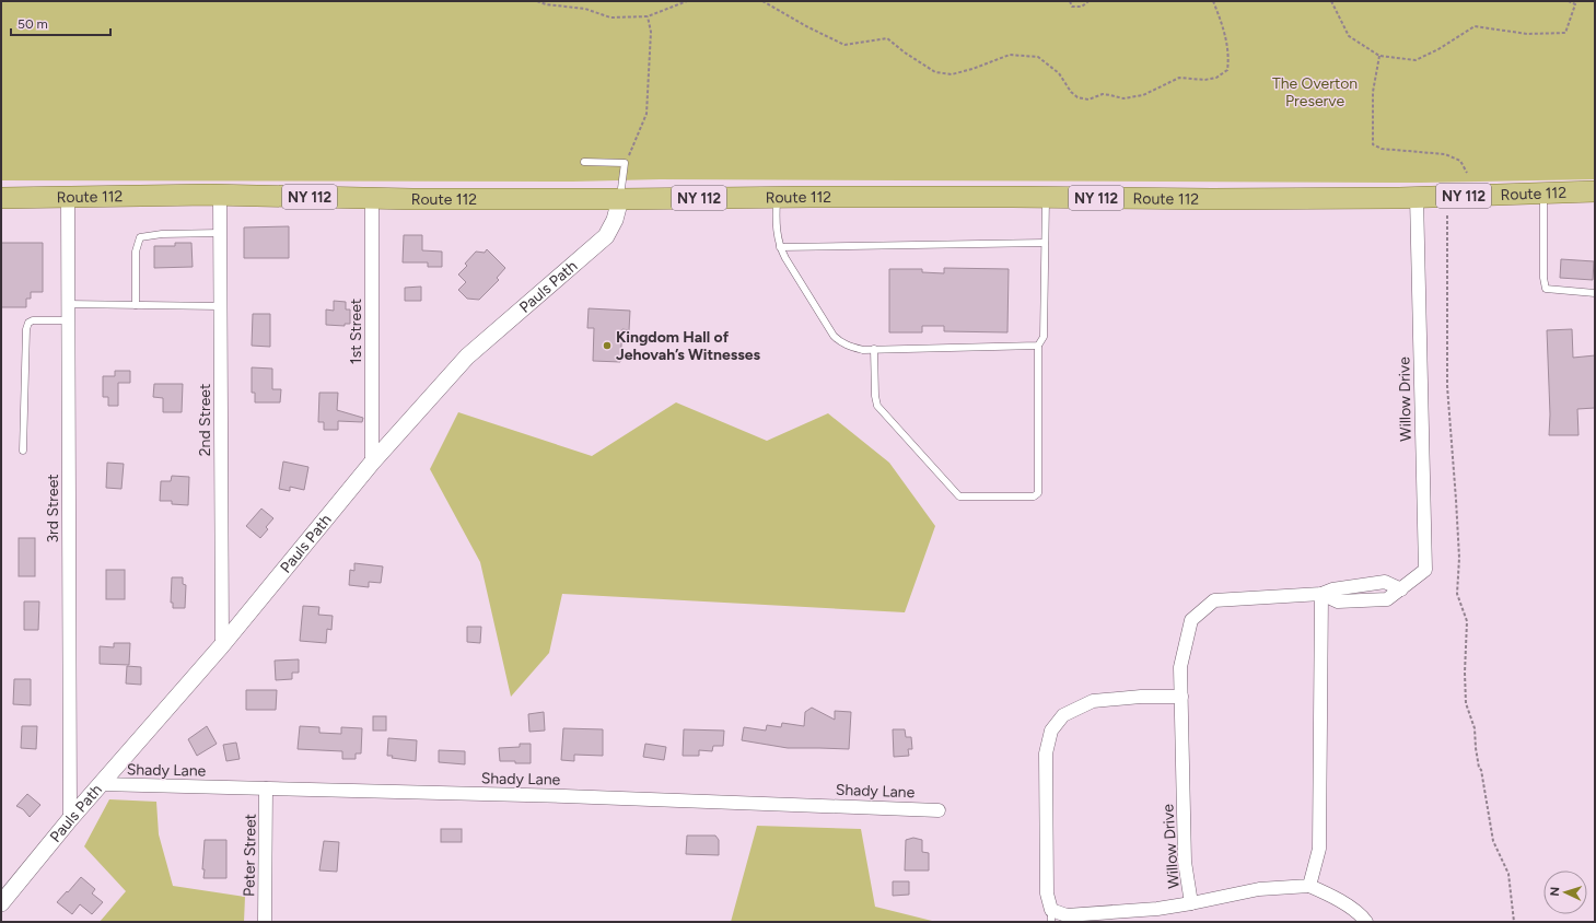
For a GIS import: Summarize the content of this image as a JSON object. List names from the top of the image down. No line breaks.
{"streets":{"main road":["Route 112","NY 112"],"street":["Pauls Path","1st Street","Willow Drive","2nd Street","3rd Street","Shady Lane","Peter Street"]},"crossings":[["Route 112","Pauls Path"],["Route 112","1st Street"],["Route 112","Willow Drive"],["Route 112","2nd Street"],["Route 112","3rd Street"],["Pauls Path","1st Street"],["Pauls Path","2nd Street"],["Pauls Path","3rd Street"],["Pauls Path","Shady Lane"],["Shady Lane","Peter Street"]],"parks":["The Overton Preserve"],"places":["Kingdom Hall of Jehovah’s Witnesses"],"scale_bar":"50 m","north":"left"}
